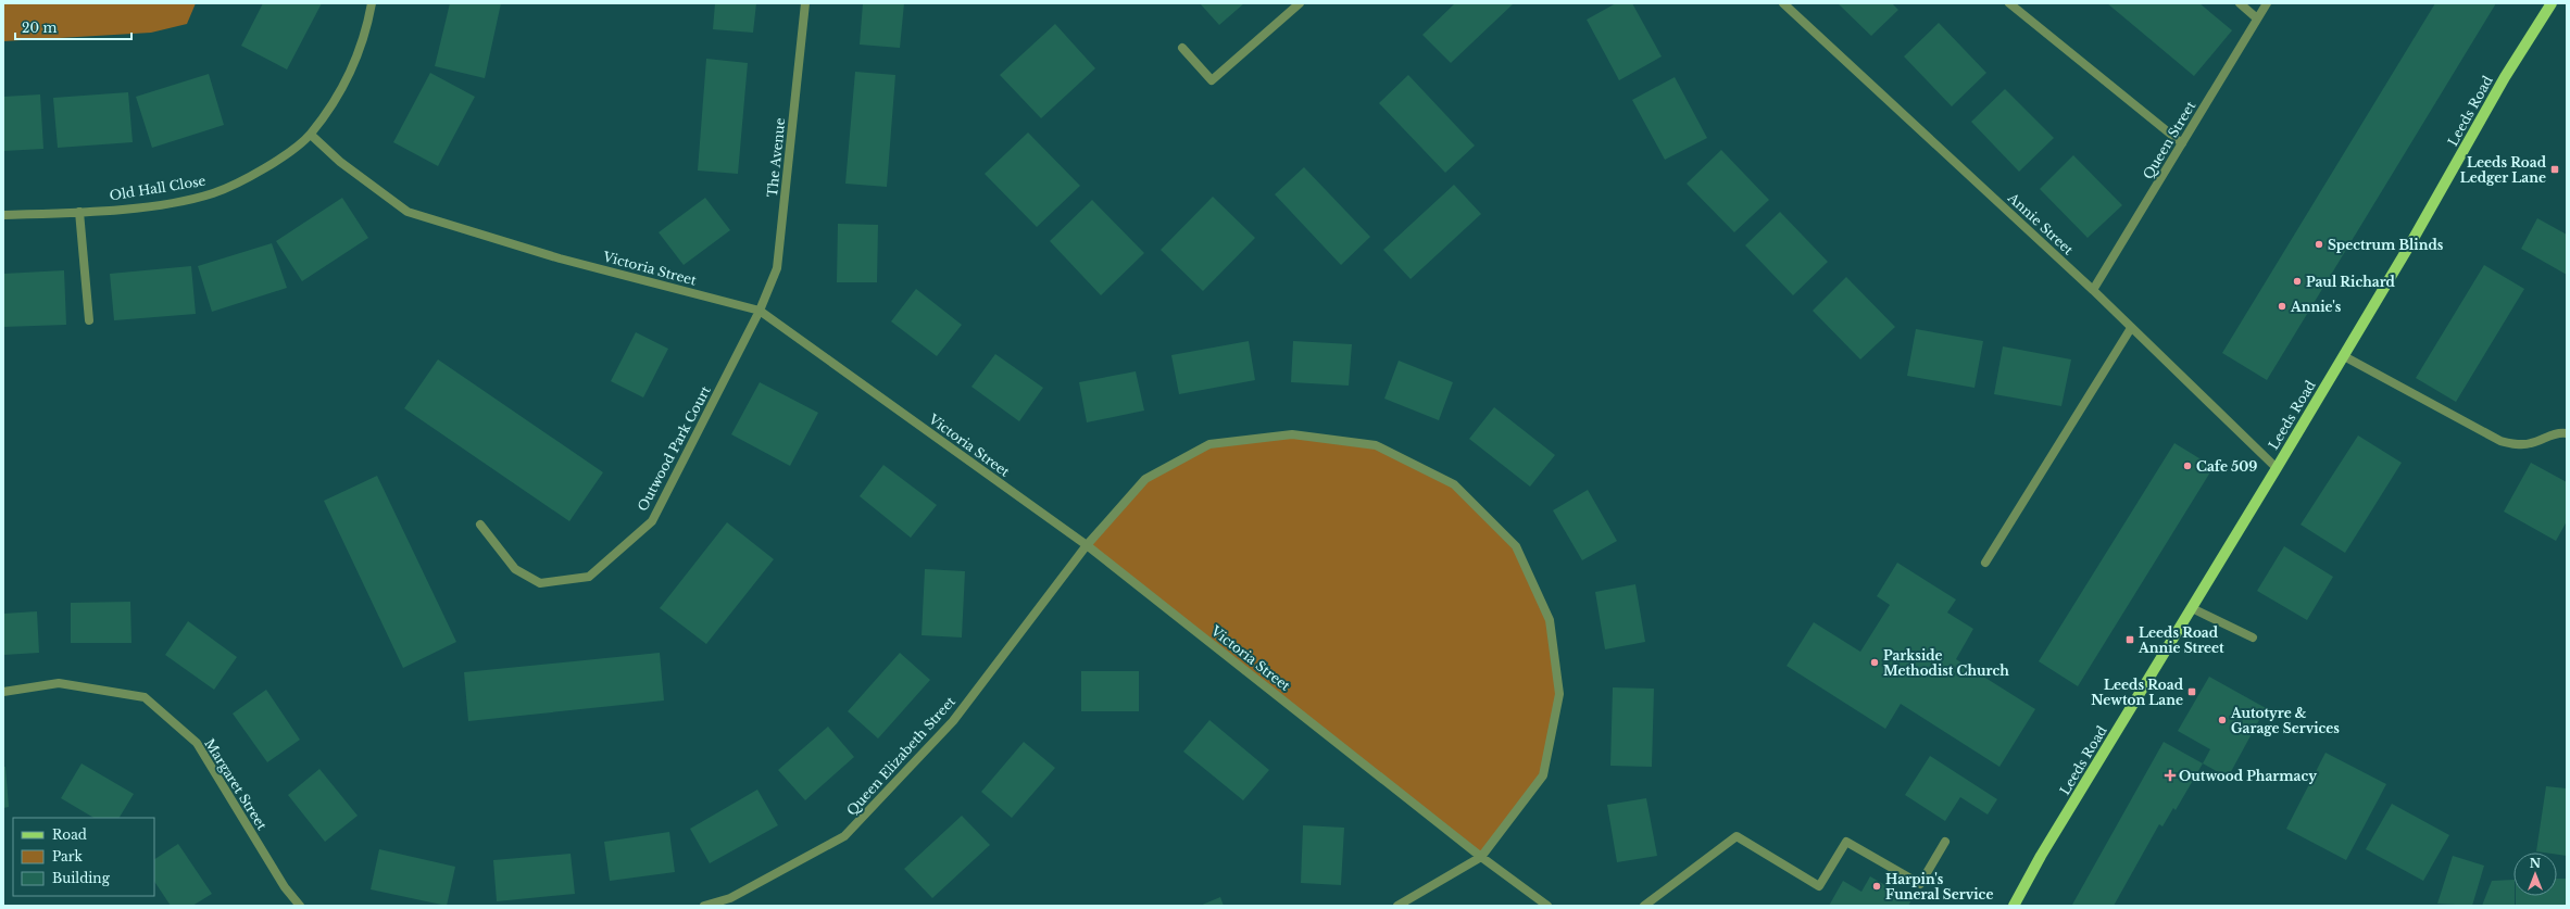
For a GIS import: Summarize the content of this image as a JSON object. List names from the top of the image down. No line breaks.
{"streets":{"main road":["Leeds Road"],"street":["Queen Street","The Avenue","Old Hall Close","Annie Street","Victoria Street","Outwood Park Court","Queen Elizabeth Street","Margaret Street"]},"crossings":[["Leeds Road","Annie Street"],["Queen Street","Annie Street"],["The Avenue","Victoria Street"],["The Avenue","Outwood Park Court"],["Old Hall Close","Victoria Street"],["Victoria Street","Outwood Park Court"],["Victoria Street","Queen Elizabeth Street"]],"places":{"transit":["Leeds Road Ledger Lane","Leeds Road Annie Street","Leeds Road Newton Lane"],"other":["Spectrum Blinds","Paul Richard","Annie's","Cafe 509","Parkside Methodist Church","Autotyre & Garage Services","Harpin's Funeral Service"],"health":["Outwood Pharmacy"]},"legend":["Road","Park","Building"],"scale_bar":"20 m","north":"top"}
